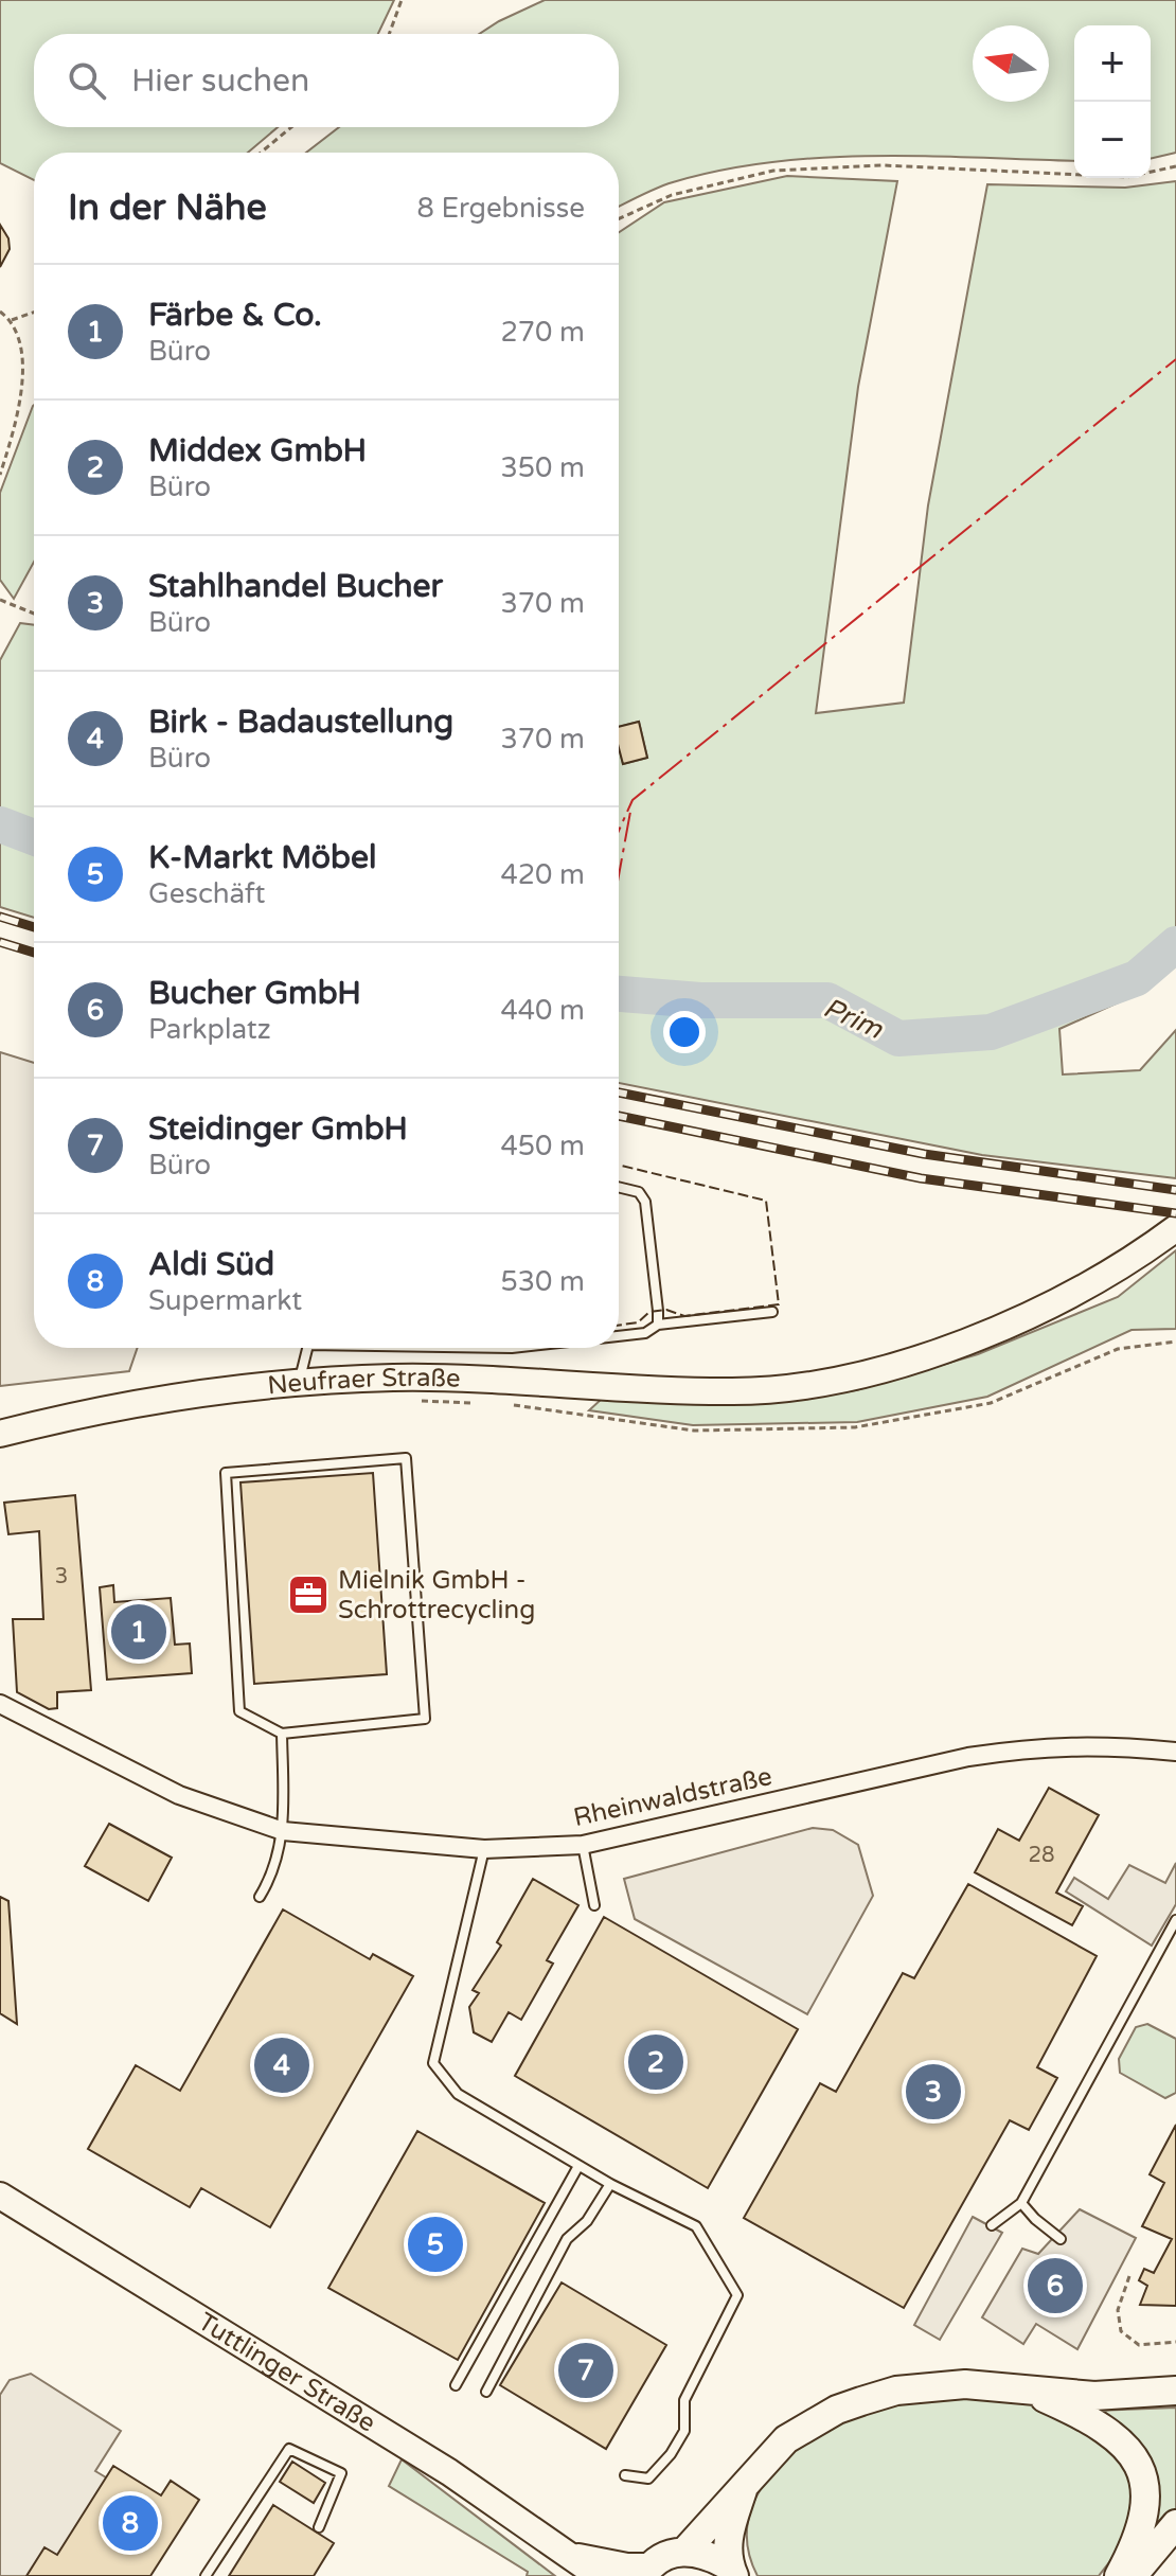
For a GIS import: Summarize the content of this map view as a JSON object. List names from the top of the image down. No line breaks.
{"streets":{"street":["Neufraer Straße","Rheinwaldstraße","Tuttlinger Straße"]},"water":["Prim"],"places":{"office":["Mielnik GmbH - Schrottrecycling"]},"house_numbers":["3","28"],"north":"left","page":{"map_buttons":["+","−"],"search":"Hier suchen","heading":["In der Nähe","8 Ergebnisse"],"list":[{"mark":"1","name":"Färbe & Co.","note":"Büro","value":"270 m"},{"mark":"2","name":"Middex GmbH","note":"Büro","value":"350 m"},{"mark":"3","name":"Stahlhandel Bucher","note":"Büro","value":"370 m"},{"mark":"4","name":"Birk - Badaustellung","note":"Büro","value":"370 m"},{"mark":"5","name":"K-Markt Möbel","note":"Geschäft","value":"420 m"},{"mark":"6","name":"Bucher GmbH","note":"Parkplatz","value":"440 m"},{"mark":"7","name":"Steidinger GmbH","note":"Büro","value":"450 m"},{"mark":"8","name":"Aldi Süd","note":"Supermarkt","value":"530 m"}],"pins":["1","2","4","3","5","6","7","8"]}}
